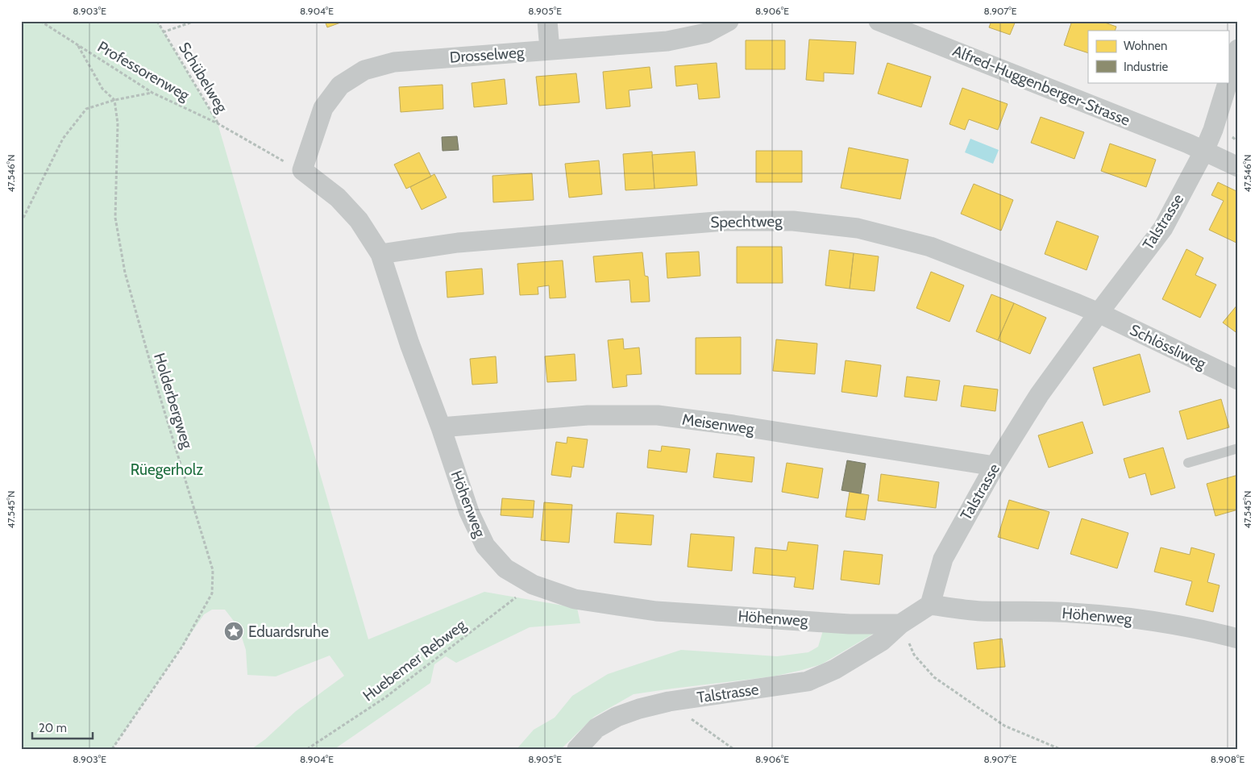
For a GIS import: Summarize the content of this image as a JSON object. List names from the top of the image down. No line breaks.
{"streets":{"street":["Drosselweg","Alfred-Huggenberger-Strasse","Spechtweg","Talstrasse","Schlössliweg","Meisenweg","Höhenweg"],"path":["Professorenweg","Schübelweg","Holderbergweg","Huebemer Rebweg"]},"crossings":[["Drosselweg","Höhenweg"],["Professorenweg","Schübelweg"],["Alfred-Huggenberger-Strasse","Talstrasse"],["Spechtweg","Talstrasse"],["Spechtweg","Schlössliweg"],["Spechtweg","Höhenweg"],["Talstrasse","Schlössliweg"],["Talstrasse","Meisenweg"],["Talstrasse","Höhenweg"],["Meisenweg","Höhenweg"],["Höhenweg","Huebemer Rebweg"]],"parks":["Rüegerholz"],"places":{"place":["Eduardsruhe"]},"legend":["Wohnen","Industrie"],"scale_bar":"20 m","coordinates":["8.903°E","8.904°E","8.905°E","8.906°E","8.907°E","47.546°N","47.545°N","8.908°E"]}
